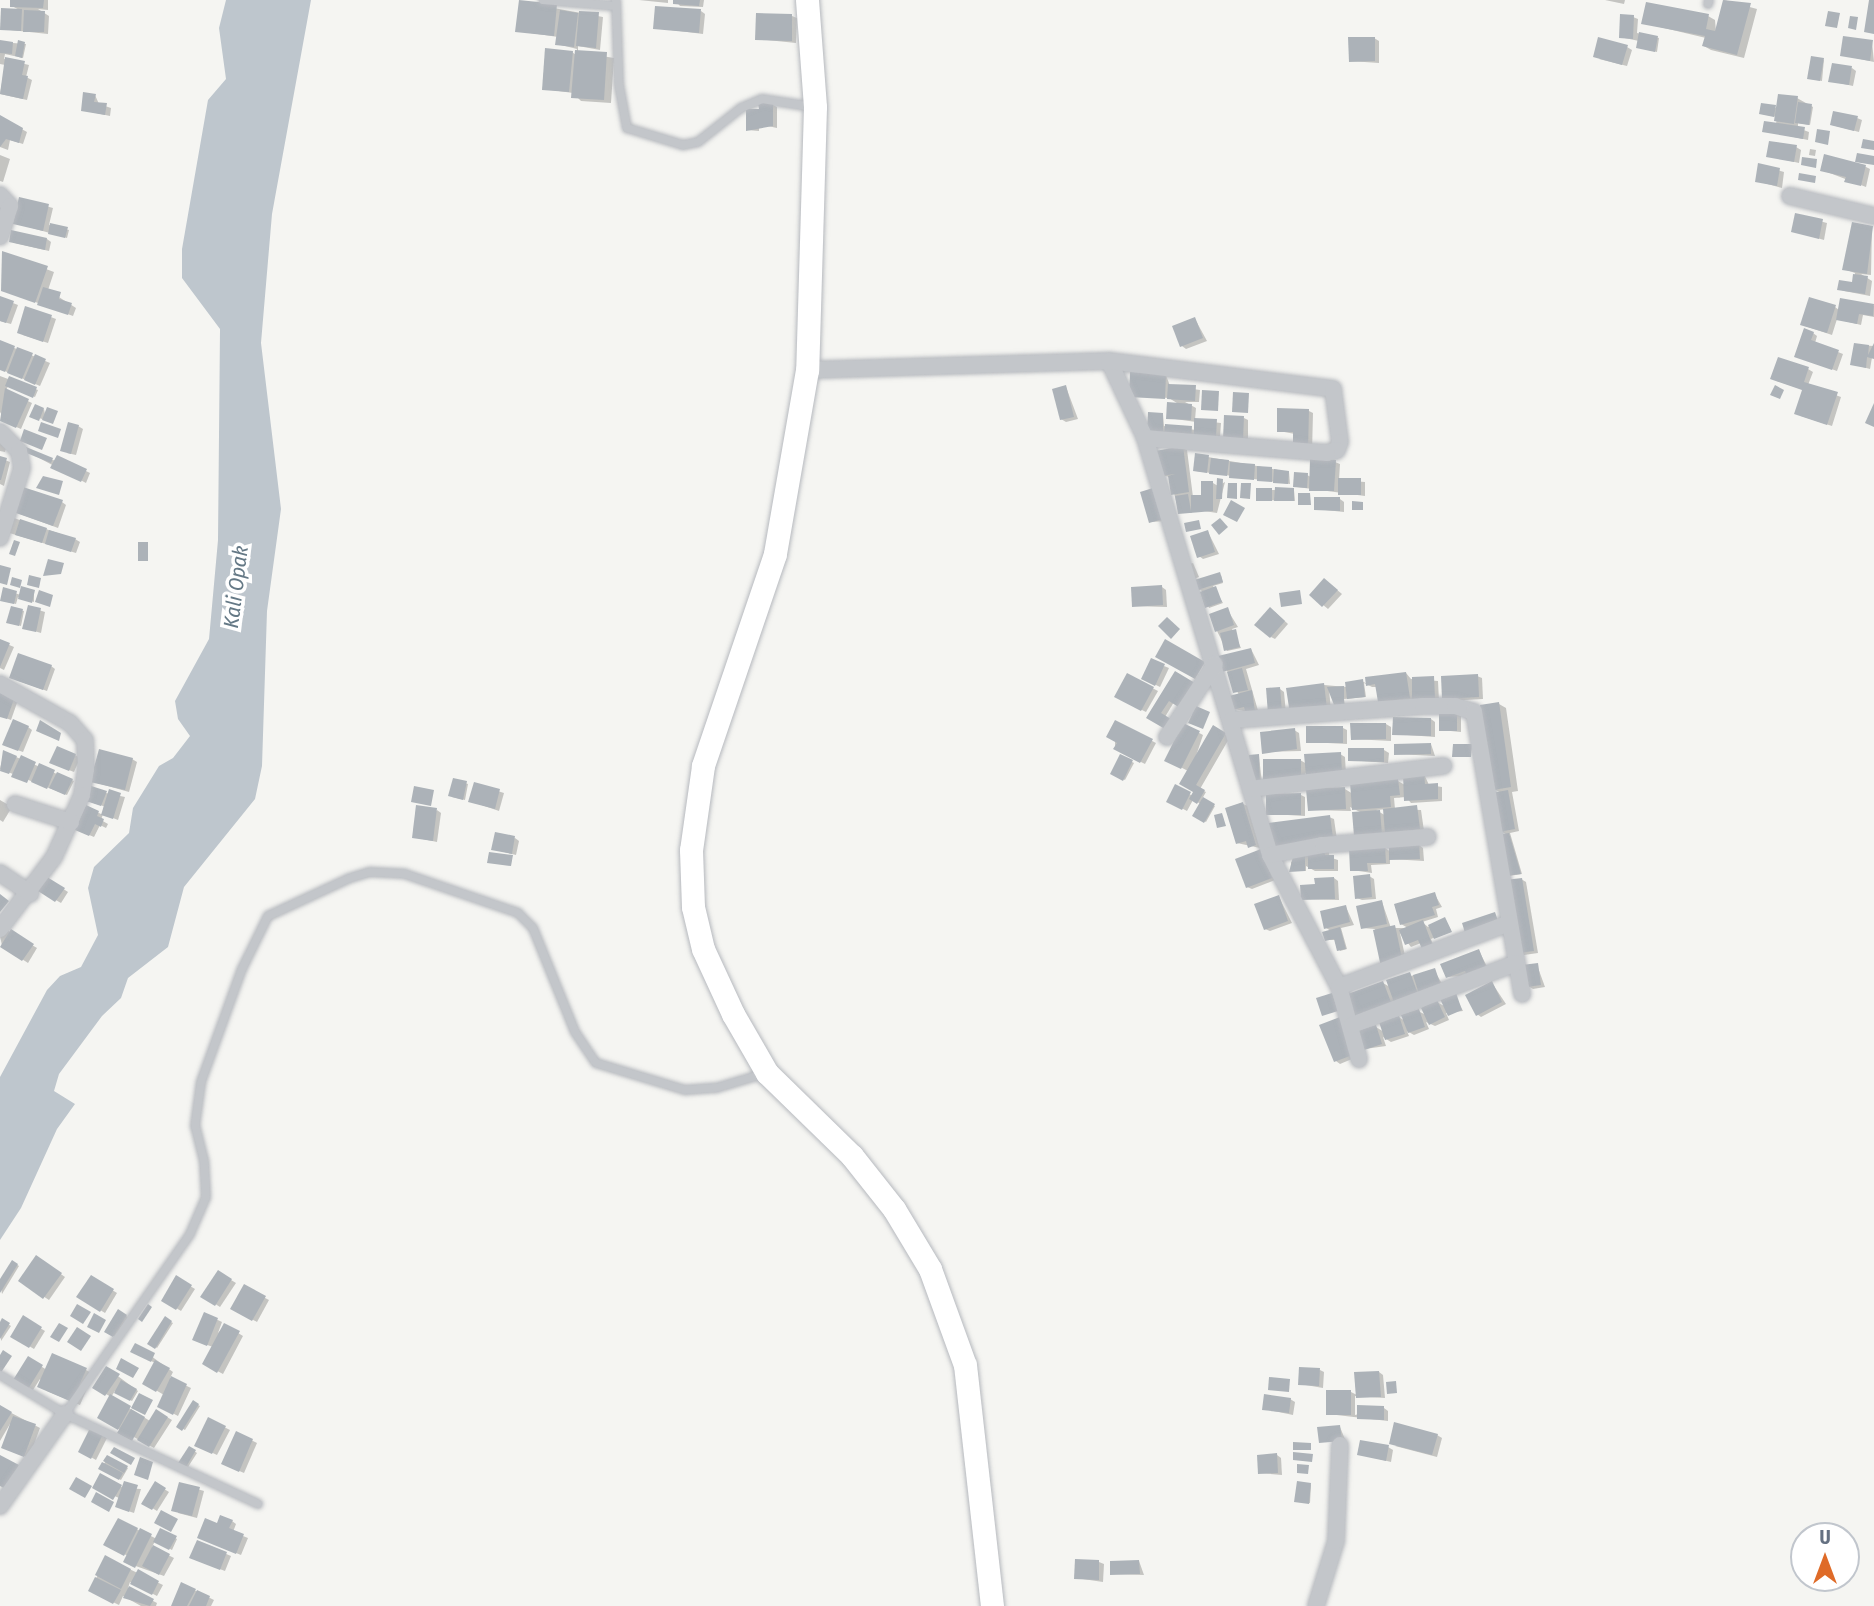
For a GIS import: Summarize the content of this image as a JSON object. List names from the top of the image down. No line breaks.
{"water":["Kali Opak"],"north":"top"}
